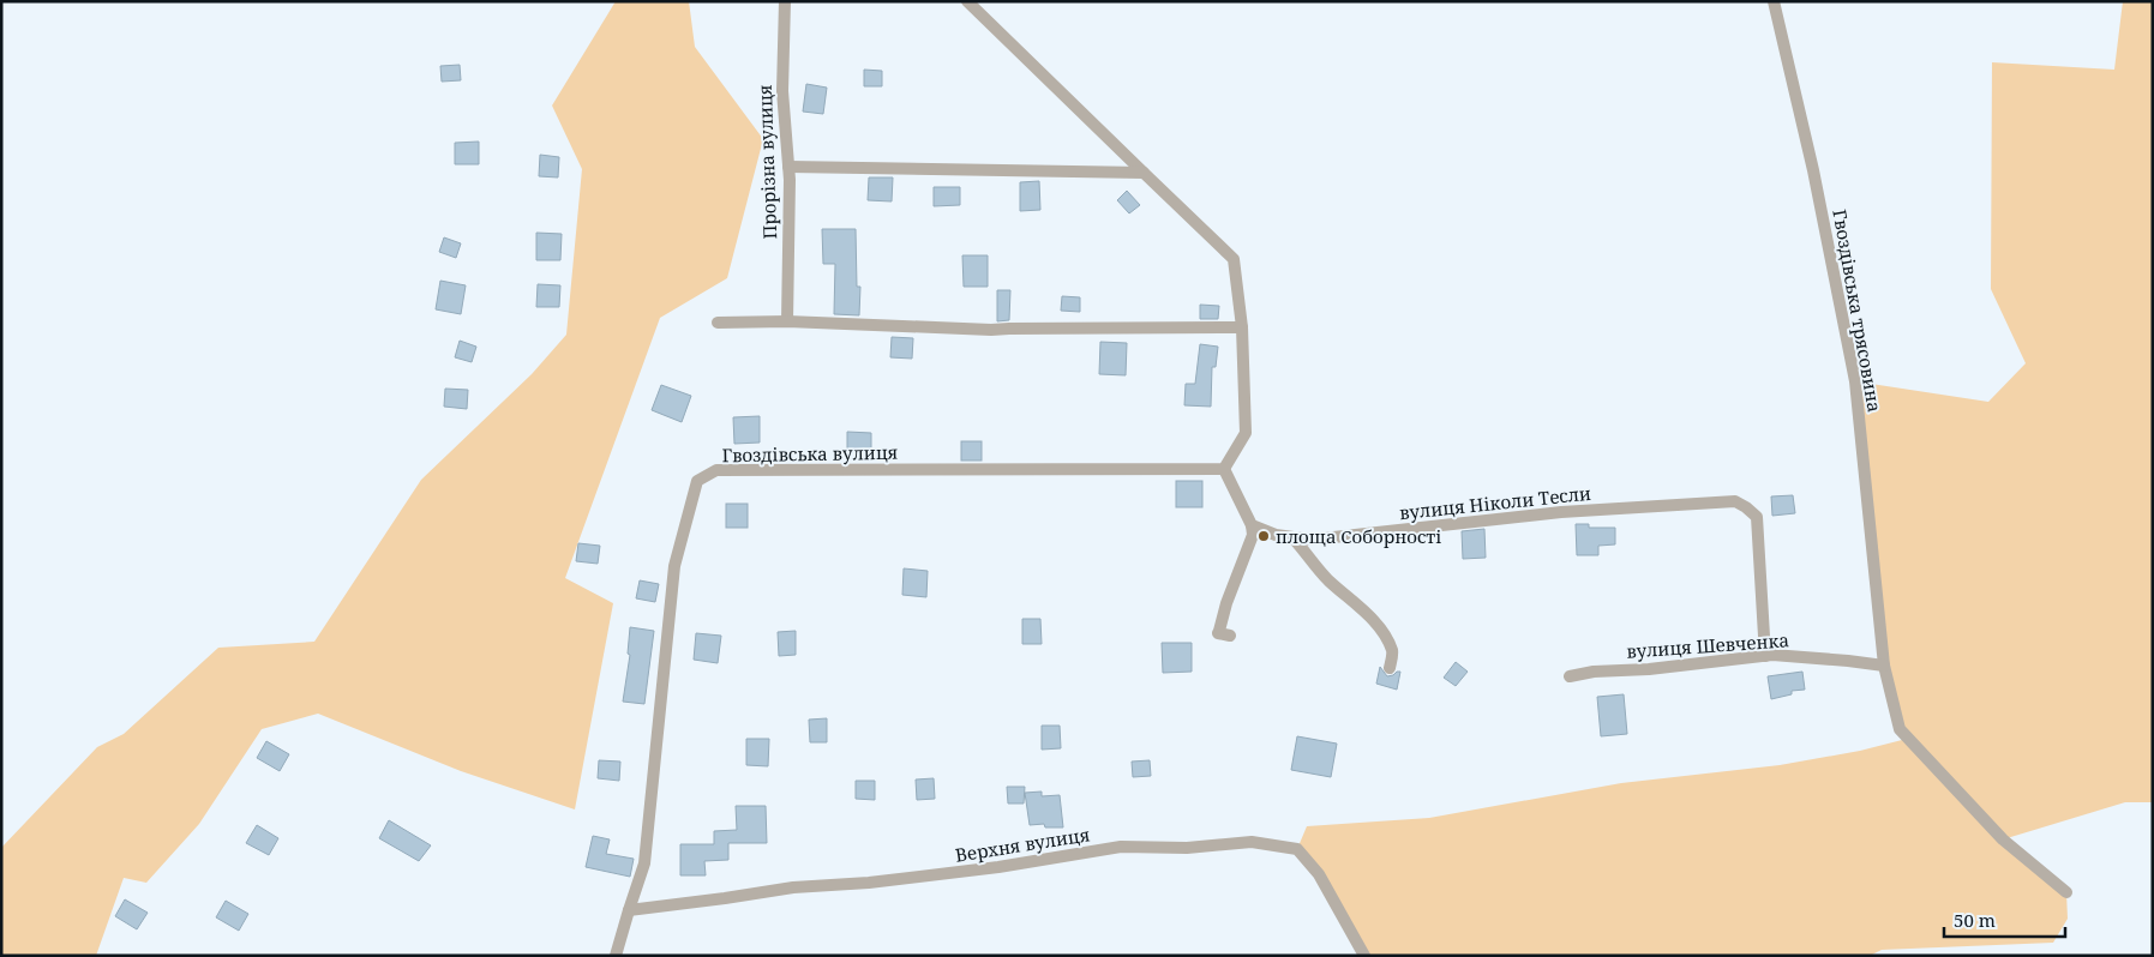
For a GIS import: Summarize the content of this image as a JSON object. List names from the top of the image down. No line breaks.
{"streets":{"street":["Прорізна вулиця","Гвоздівська трясовина","Гвоздівська вулиця","вулиця Ніколи Тесли","вулиця Шевченка","Верхня вулиця"]},"crossings":[["Гвоздівська трясовина","вулиця Шевченка"],["Гвоздівська вулиця","Верхня вулиця"],["вулиця Ніколи Тесли","вулиця Шевченка"]],"places":["площа Соборності"],"scale_bar":"50 m"}
